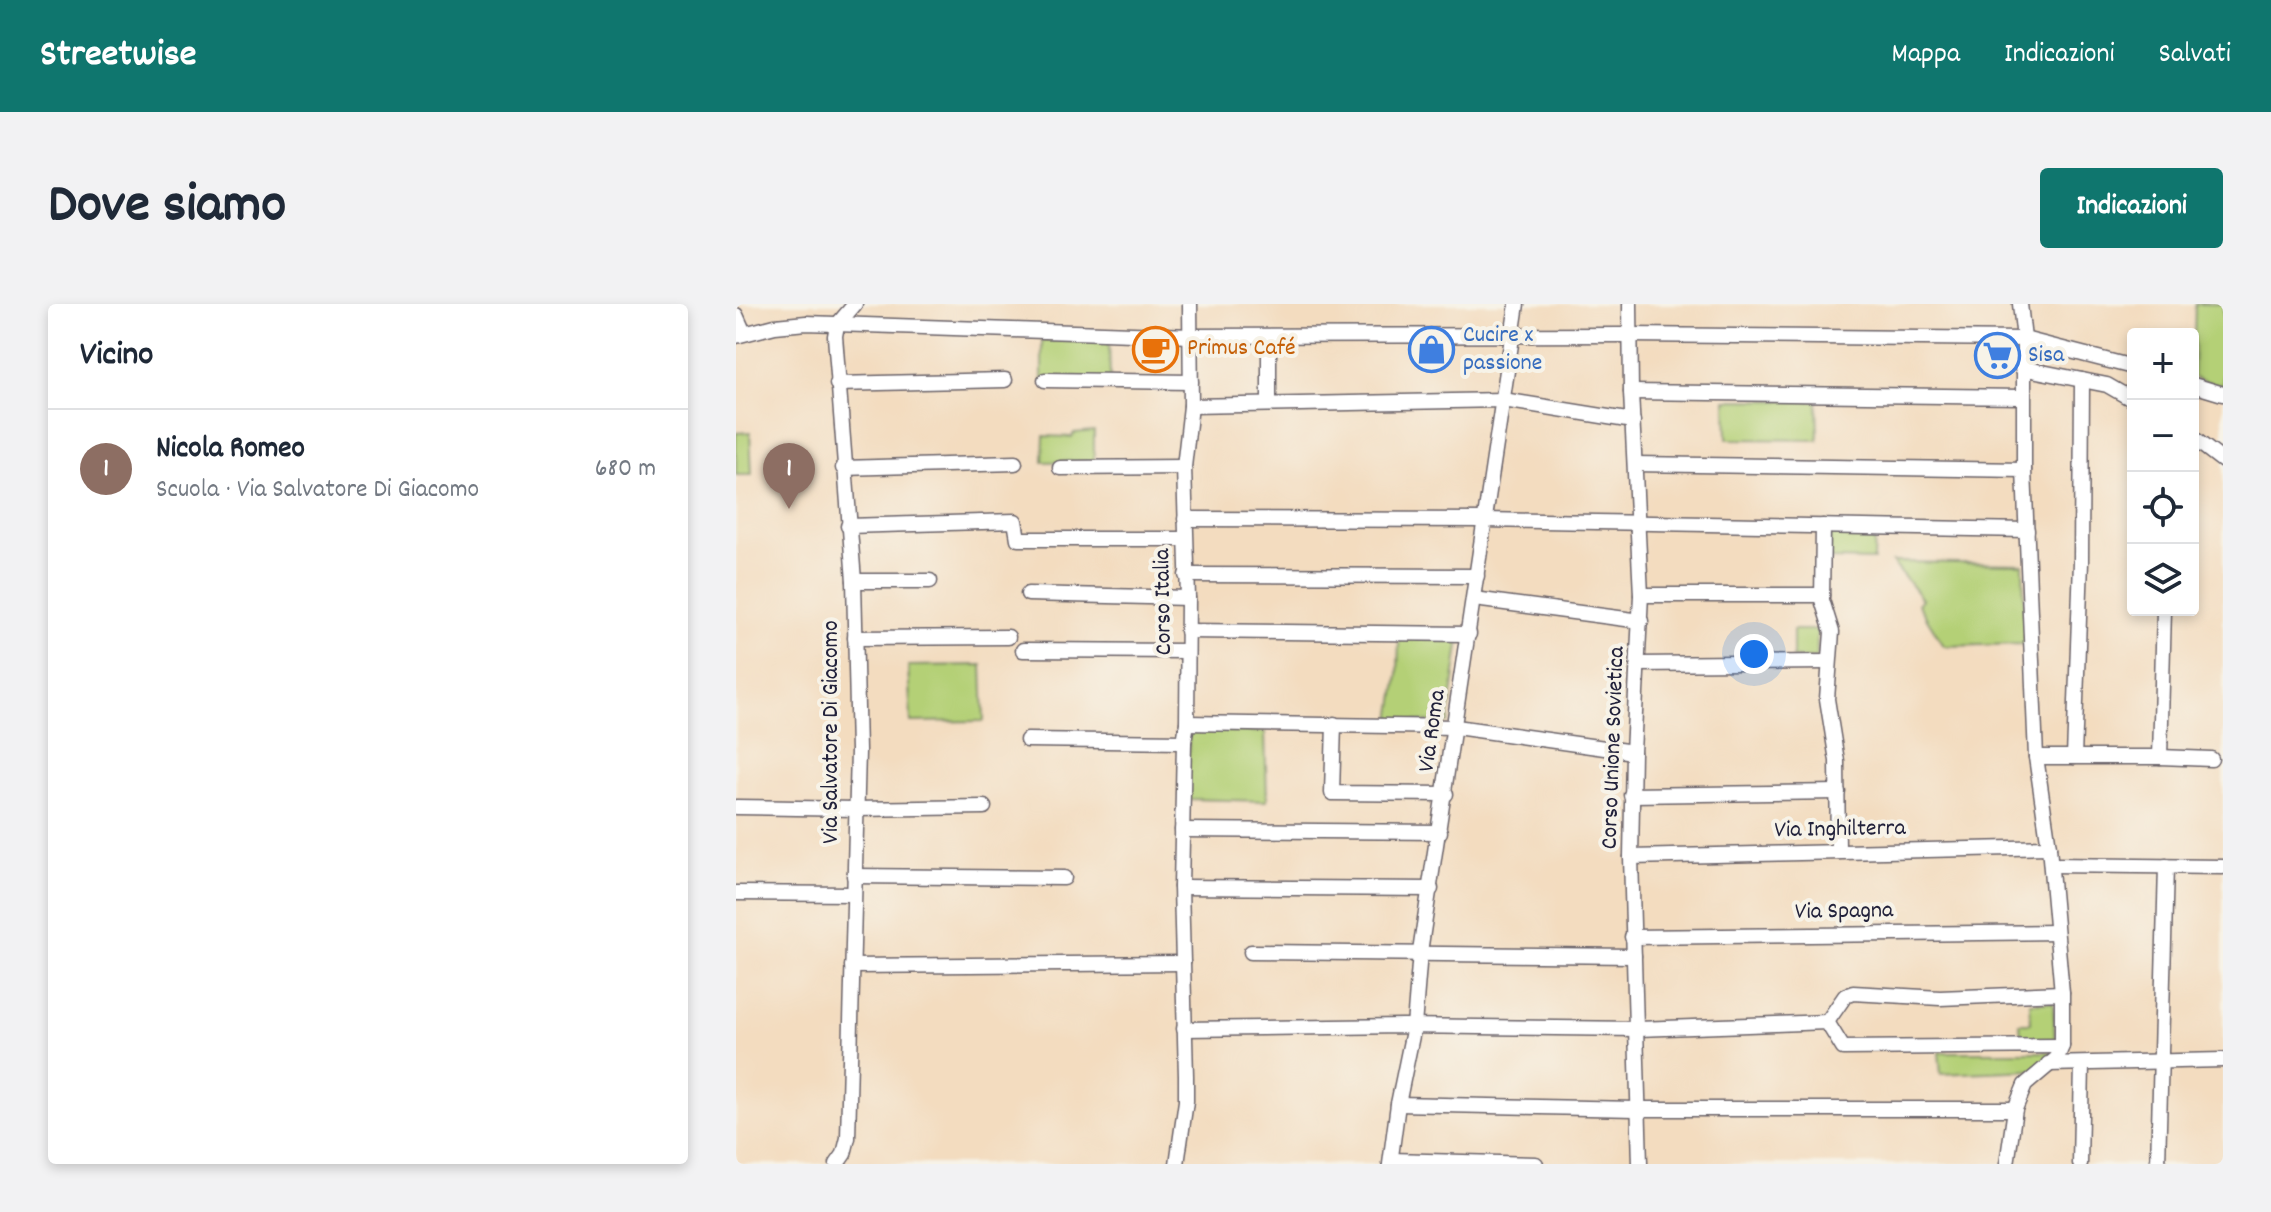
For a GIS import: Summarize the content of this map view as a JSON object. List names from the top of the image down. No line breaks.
{"streets":{"street":["Corso Italia","Via Roma","Via Salvatore Di Giacomo","Corso Unione Sovietica","Via Inghilterra","Via Spagna"]},"crossings":[["Corso Unione Sovietica","Via Inghilterra"],["Corso Unione Sovietica","Via Spagna"]],"places":{"cafe":["Primus Café"],"shop":["Cucire x passione"],"supermarket":["Sisa"]},"page":{"header":"Streetwise","nav":["Mappa","Indicazioni","Salvati"],"title":"Dove siamo","buttons":"Indicazioni","heading":"Vicino","map_buttons":["+","−"],"list":[{"mark":"1","name":"Nicola Romeo","note":"Scuola · Via Salvatore Di Giacomo","value":"680 m"}],"pins":"1"}}
